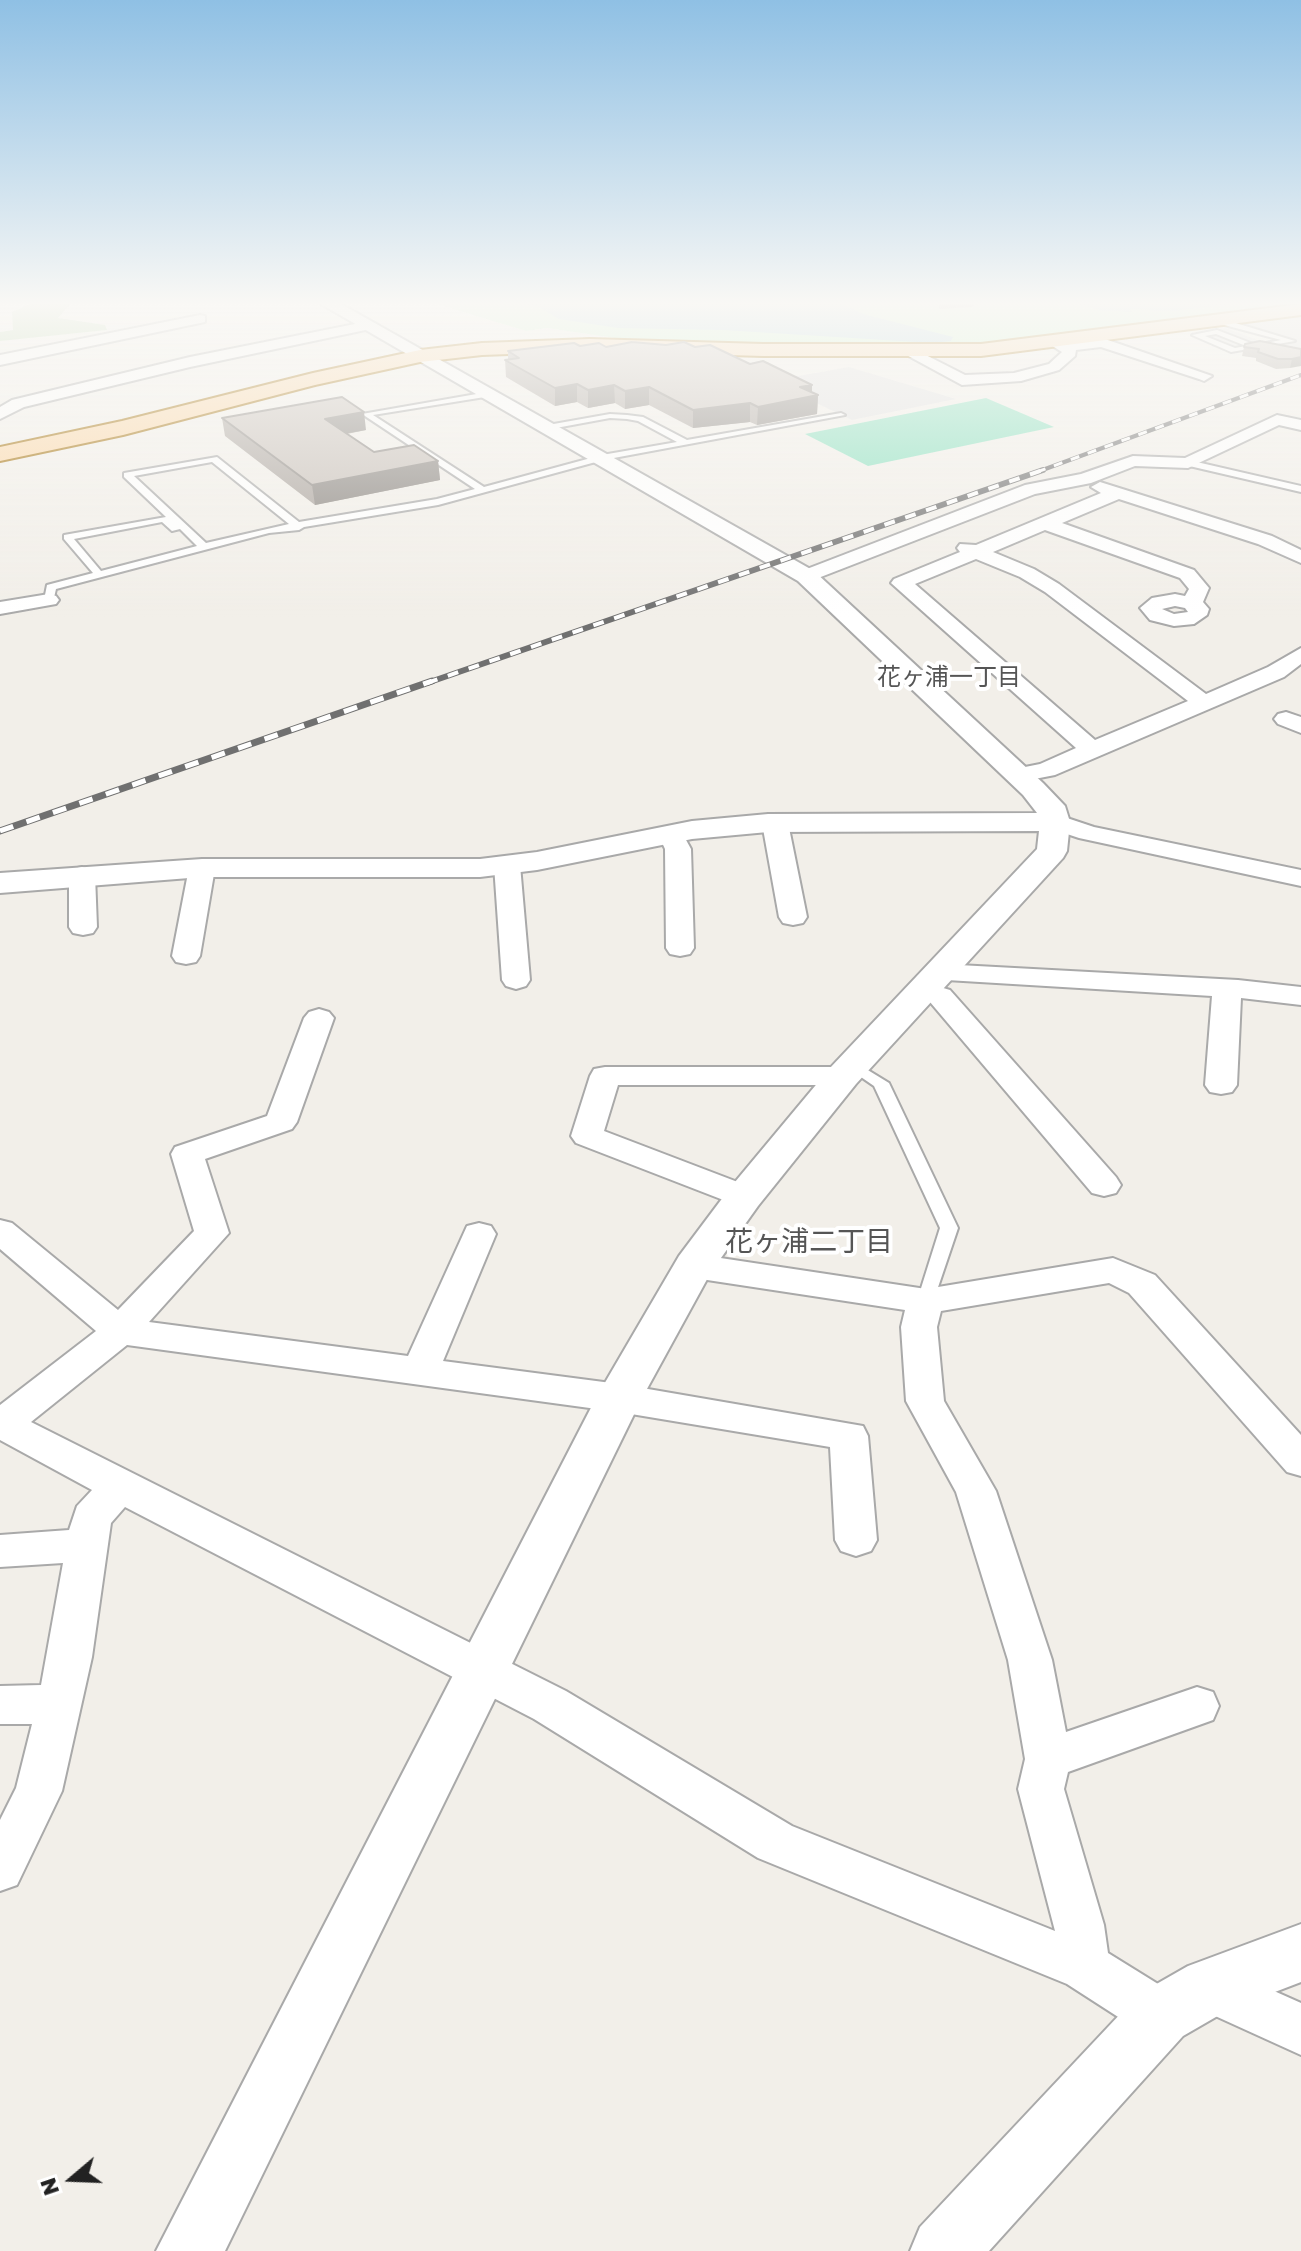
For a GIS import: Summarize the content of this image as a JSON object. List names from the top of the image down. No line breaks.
{"districts":["花ヶ浦一丁目","花ヶ浦二丁目"],"north":"left"}
